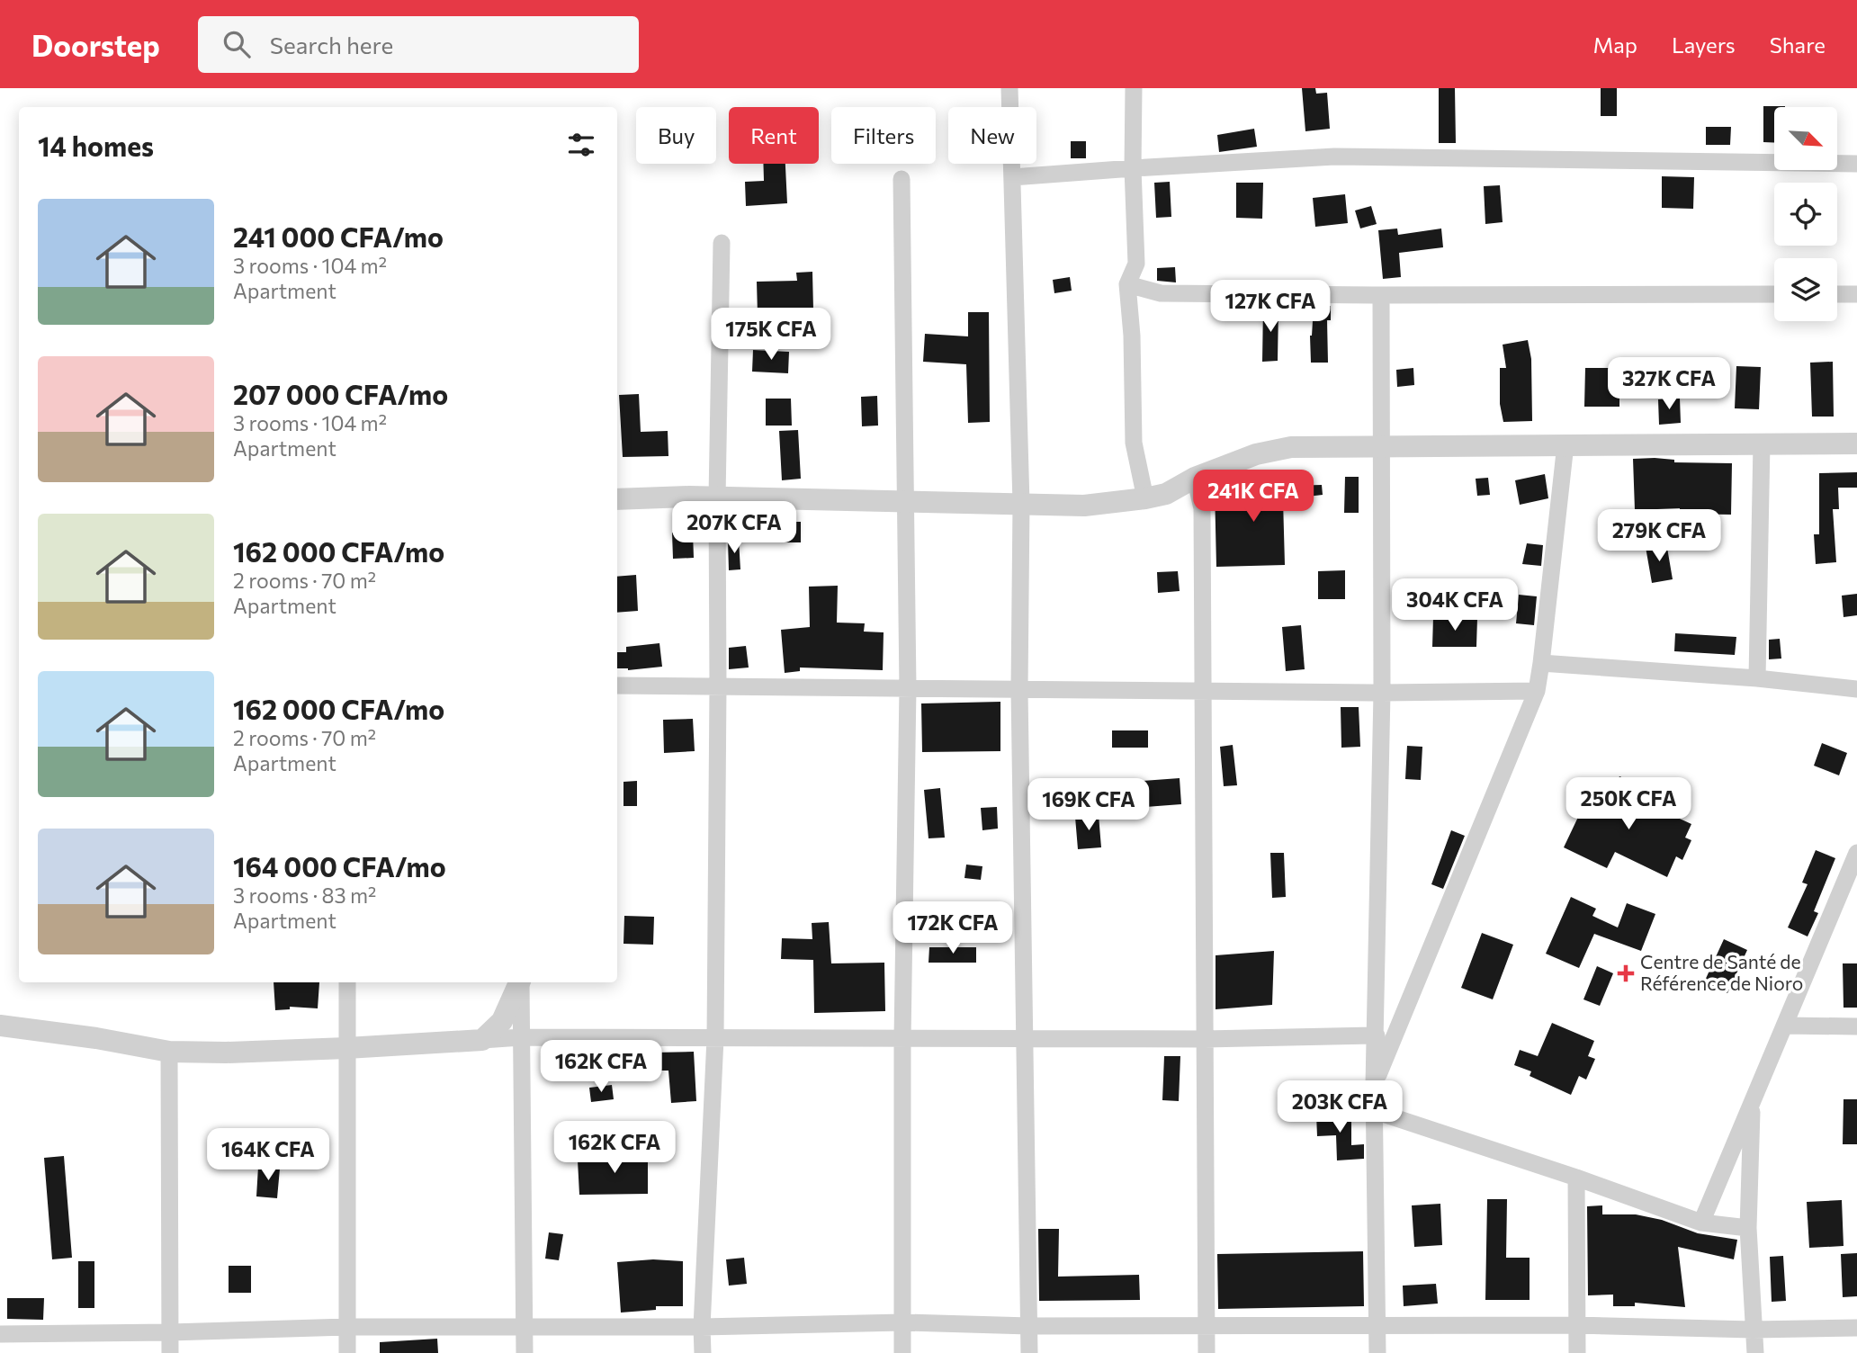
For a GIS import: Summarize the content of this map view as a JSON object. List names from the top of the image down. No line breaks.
{"places":{"health":["Centre de Santé de Référence de Nioro"]},"north":"bottom right","page":{"header":"Doorstep","search":"Search here","nav":["Map","Layers","Share"],"chip":["Buy","Rent","Filters","New"],"heading":"14 homes","list":[{"name":"241 000 CFA/mo","note":"3 rooms · 104 m² · Apartment"},{"name":"207 000 CFA/mo","note":"3 rooms · 104 m² · Apartment"},{"name":"162 000 CFA/mo","note":"2 rooms · 70 m² · Apartment"},{"name":"162 000 CFA/mo","note":"2 rooms · 70 m² · Apartment"},{"name":"164 000 CFA/mo","note":"3 rooms · 83 m² · Apartment"}],"price":["127K CFA","175K CFA","327K CFA","241K CFA","207K CFA","279K CFA","304K CFA","250K CFA","169K CFA","172K CFA","162K CFA","203K CFA","162K CFA","164K CFA"]}}
